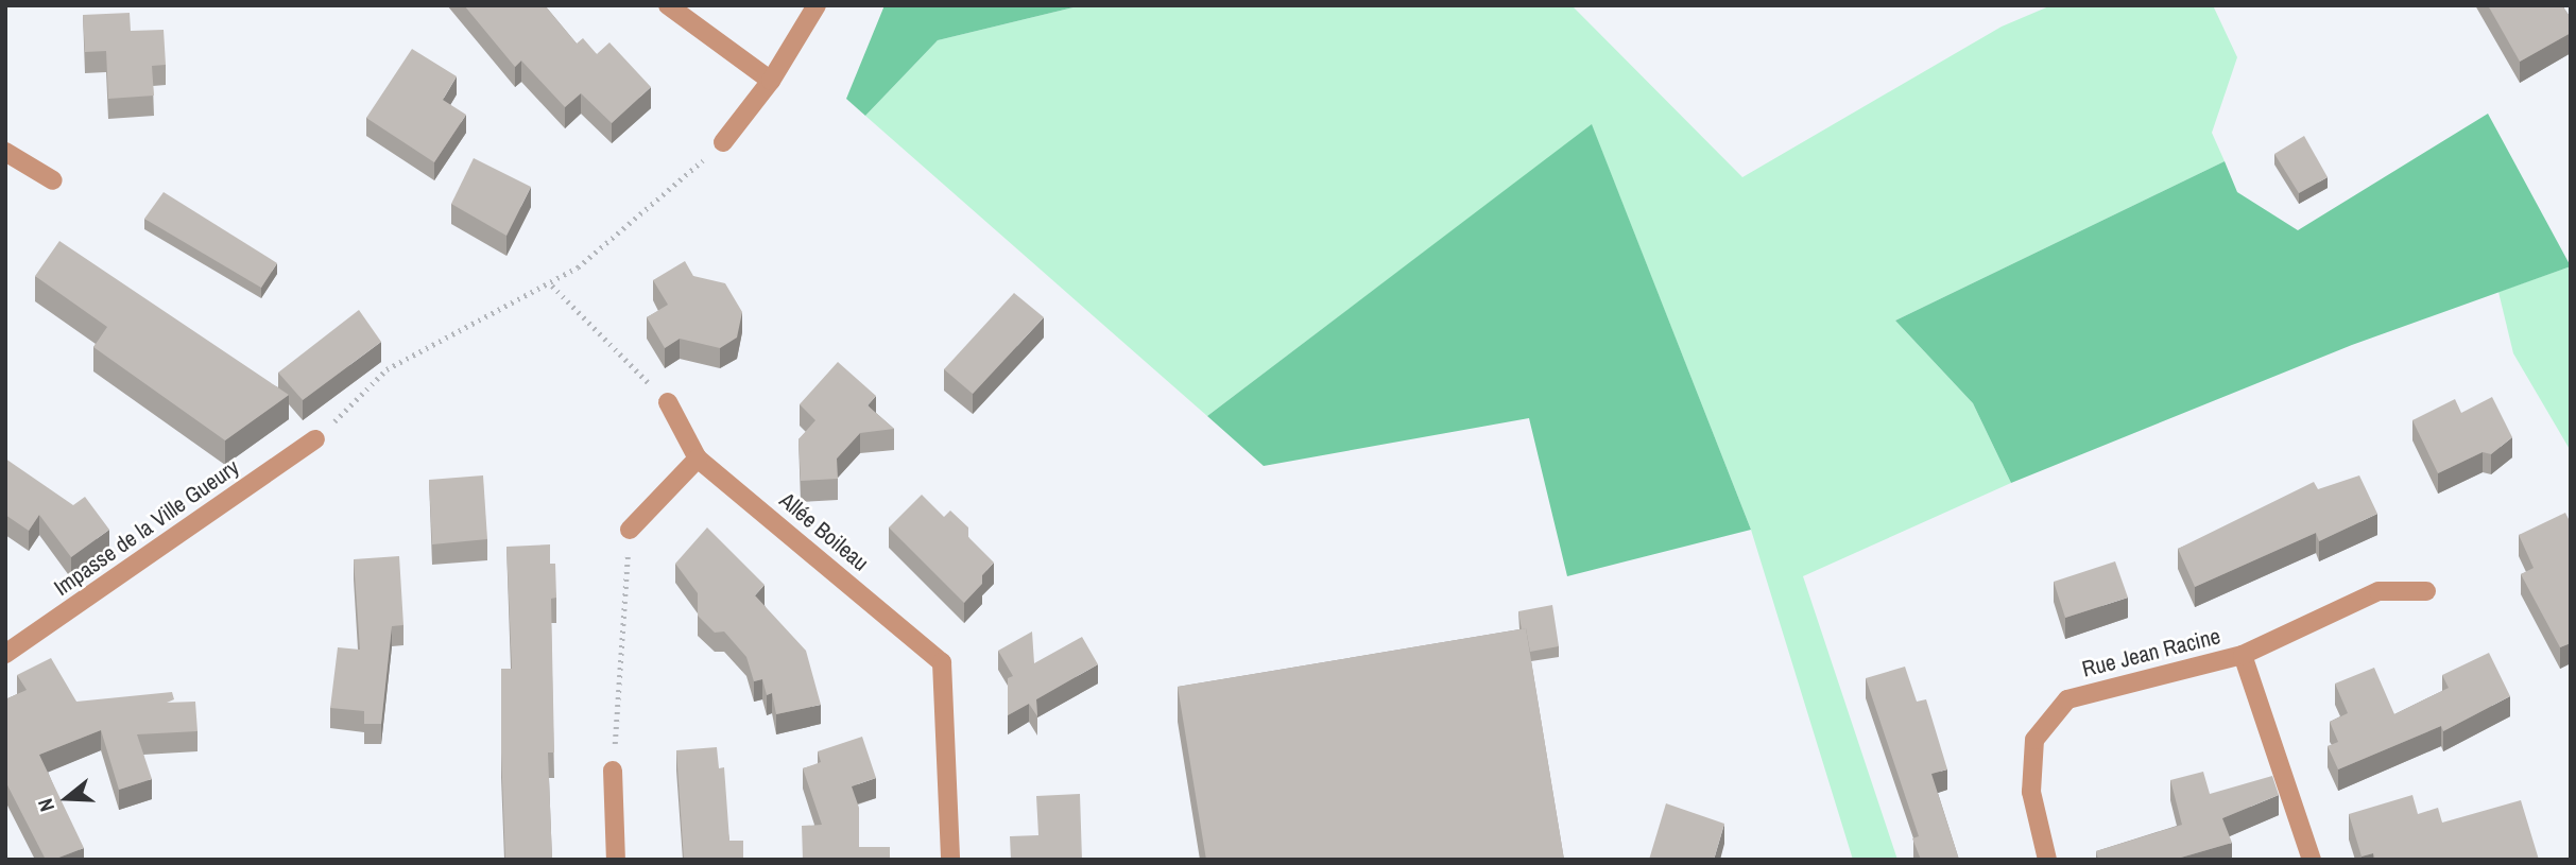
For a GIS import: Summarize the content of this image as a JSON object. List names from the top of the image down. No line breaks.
{"streets":{"street":["Impasse de la Ville Gueury","Allée Boileau","Rue Jean Racine"]},"north":"left"}
